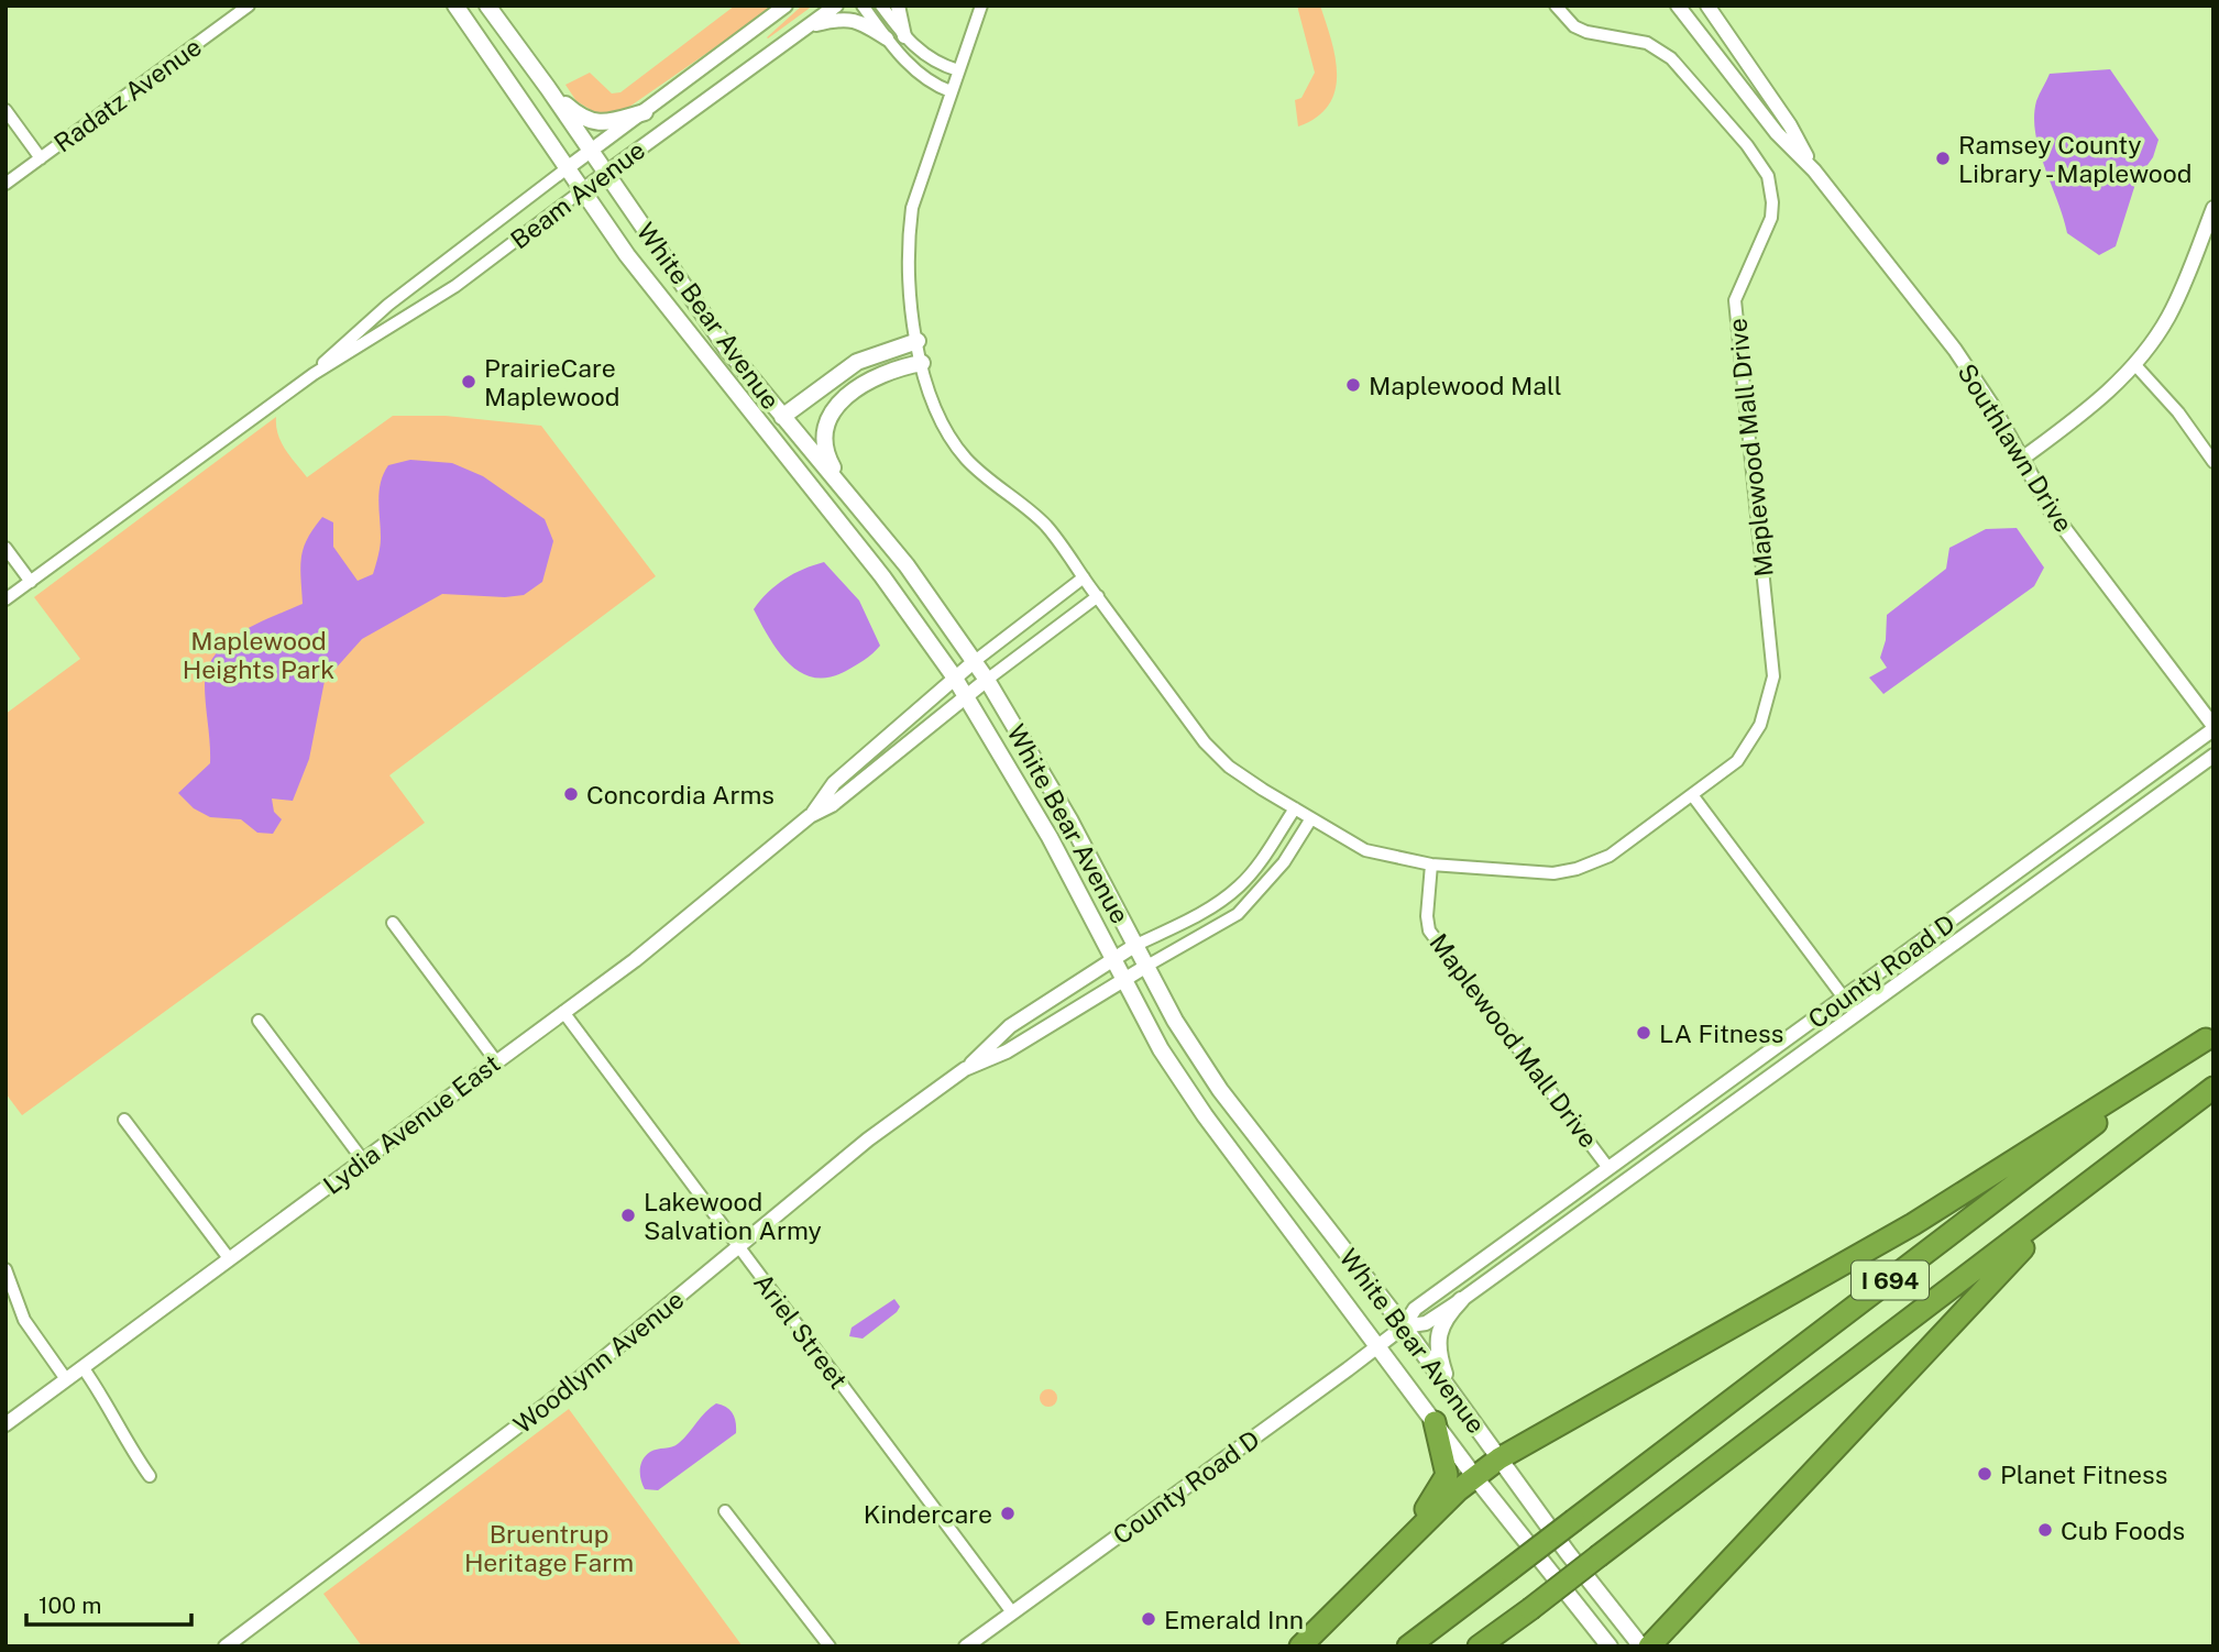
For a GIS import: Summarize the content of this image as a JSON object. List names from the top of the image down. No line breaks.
{"streets":{"highway":["I 694"],"main road":["White Bear Avenue"],"street":["Radatz Avenue","Beam Avenue","Maplewood Mall Drive","Southlawn Drive","County Road D","Lydia Avenue East","Ariel Street","Woodlynn Avenue"]},"crossings":[["Beam Avenue","White Bear Avenue"],["White Bear Avenue","County Road D"],["White Bear Avenue","Lydia Avenue East"],["White Bear Avenue","Woodlynn Avenue"],["Maplewood Mall Drive","County Road D"],["Southlawn Drive","County Road D"],["County Road D","Ariel Street"],["Lydia Avenue East","Ariel Street"],["Ariel Street","Woodlynn Avenue"]],"parks":["Maplewood Heights Park","Bruentrup Heritage Farm"],"places":["Ramsey County Library - Maplewood","PrairieCare Maplewood","Maplewood Mall","Concordia Arms","LA Fitness","Lakewood Salvation Army","Planet Fitness","Kindercare","Cub Foods","Emerald Inn"],"scale_bar":"100 m"}
